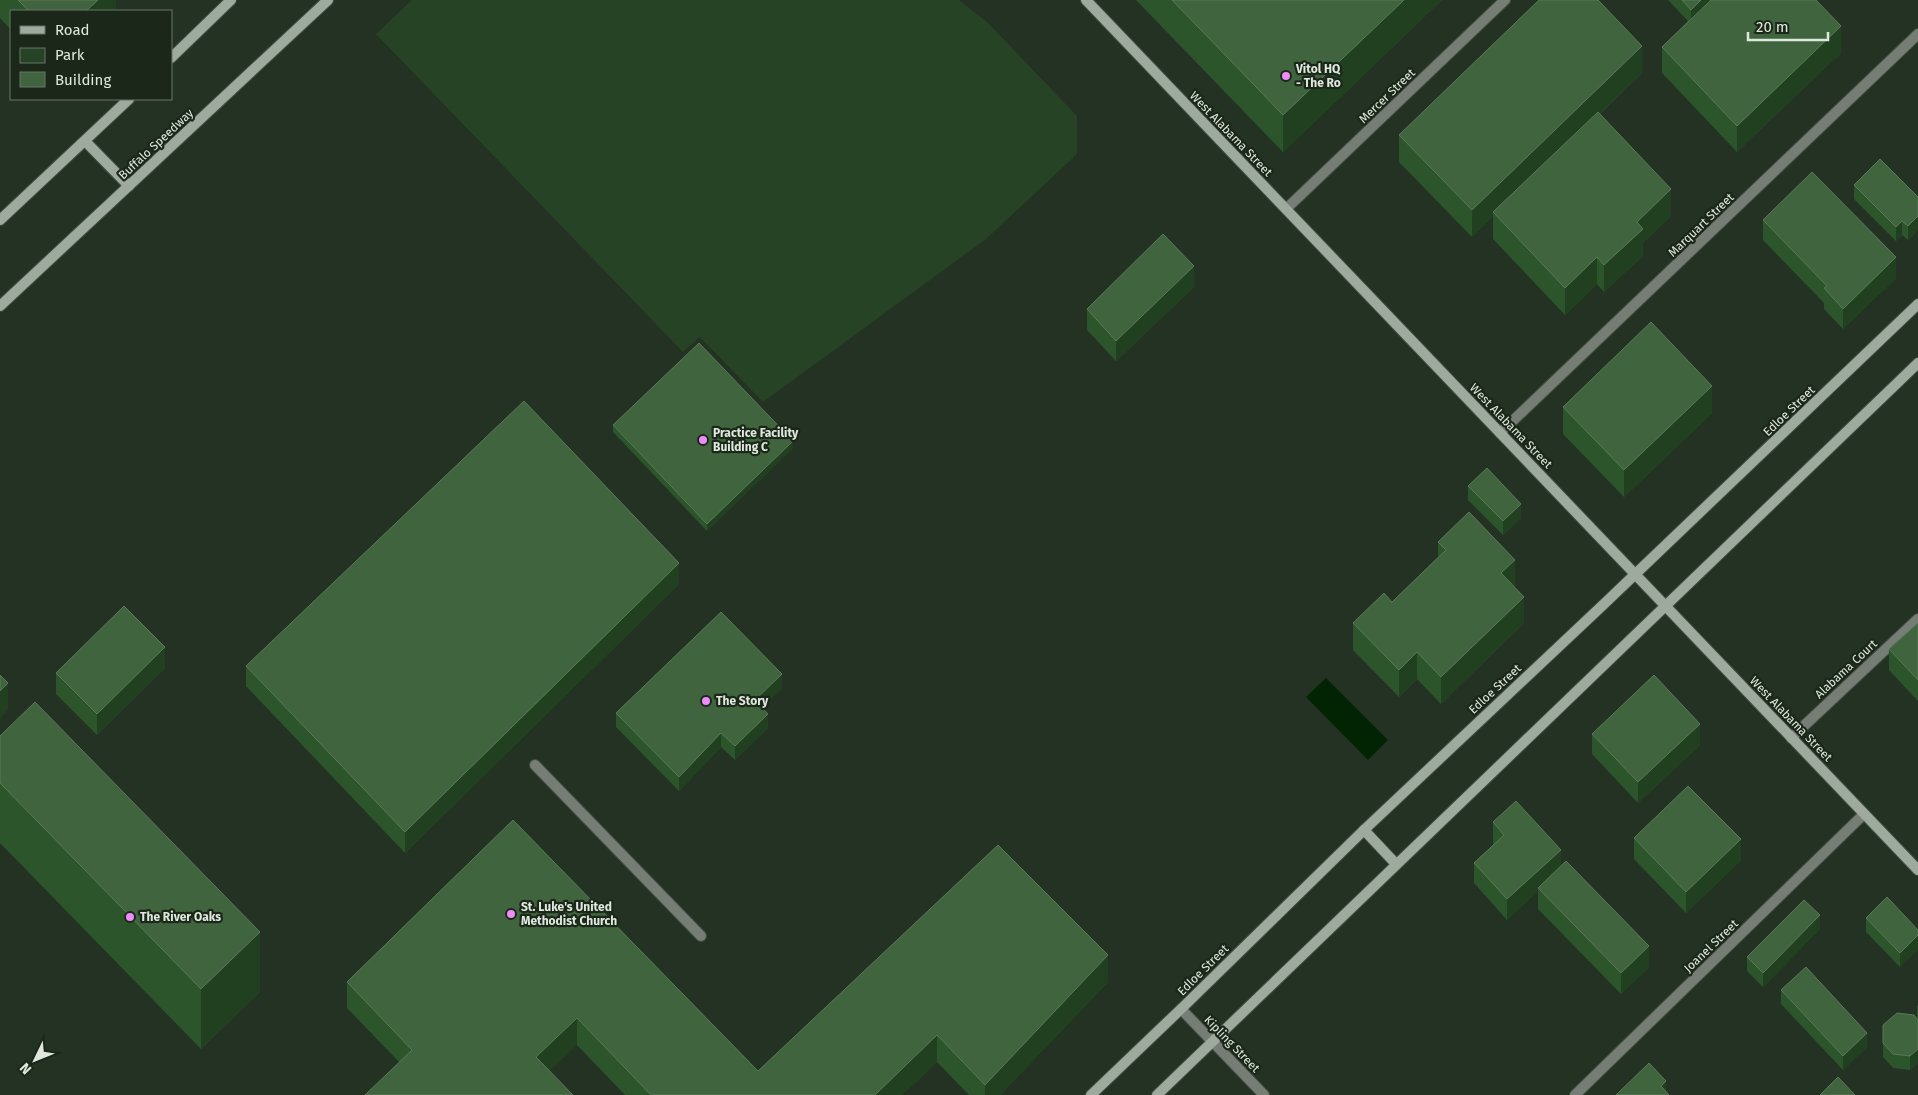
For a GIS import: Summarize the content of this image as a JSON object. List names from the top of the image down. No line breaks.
{"streets":{"main road":["West Alabama Street","Buffalo Speedway","Edloe Street"],"street":["Mercer Street","Marquart Street","Alabama Court","Joanel Street","Kipling Street"]},"crossings":[["Mercer Street","West Alabama Street"],["West Alabama Street","Marquart Street"],["West Alabama Street","Edloe Street"],["West Alabama Street","Alabama Court"],["West Alabama Street","Joanel Street"],["Edloe Street","Kipling Street"]],"places":["Vitol HQ - The Ro","Practice Facility Building C","The Story","St. Luke's United Methodist Church","The River Oaks"],"legend":["Road","Park","Building"],"scale_bar":"20 m","north":"bottom left"}
